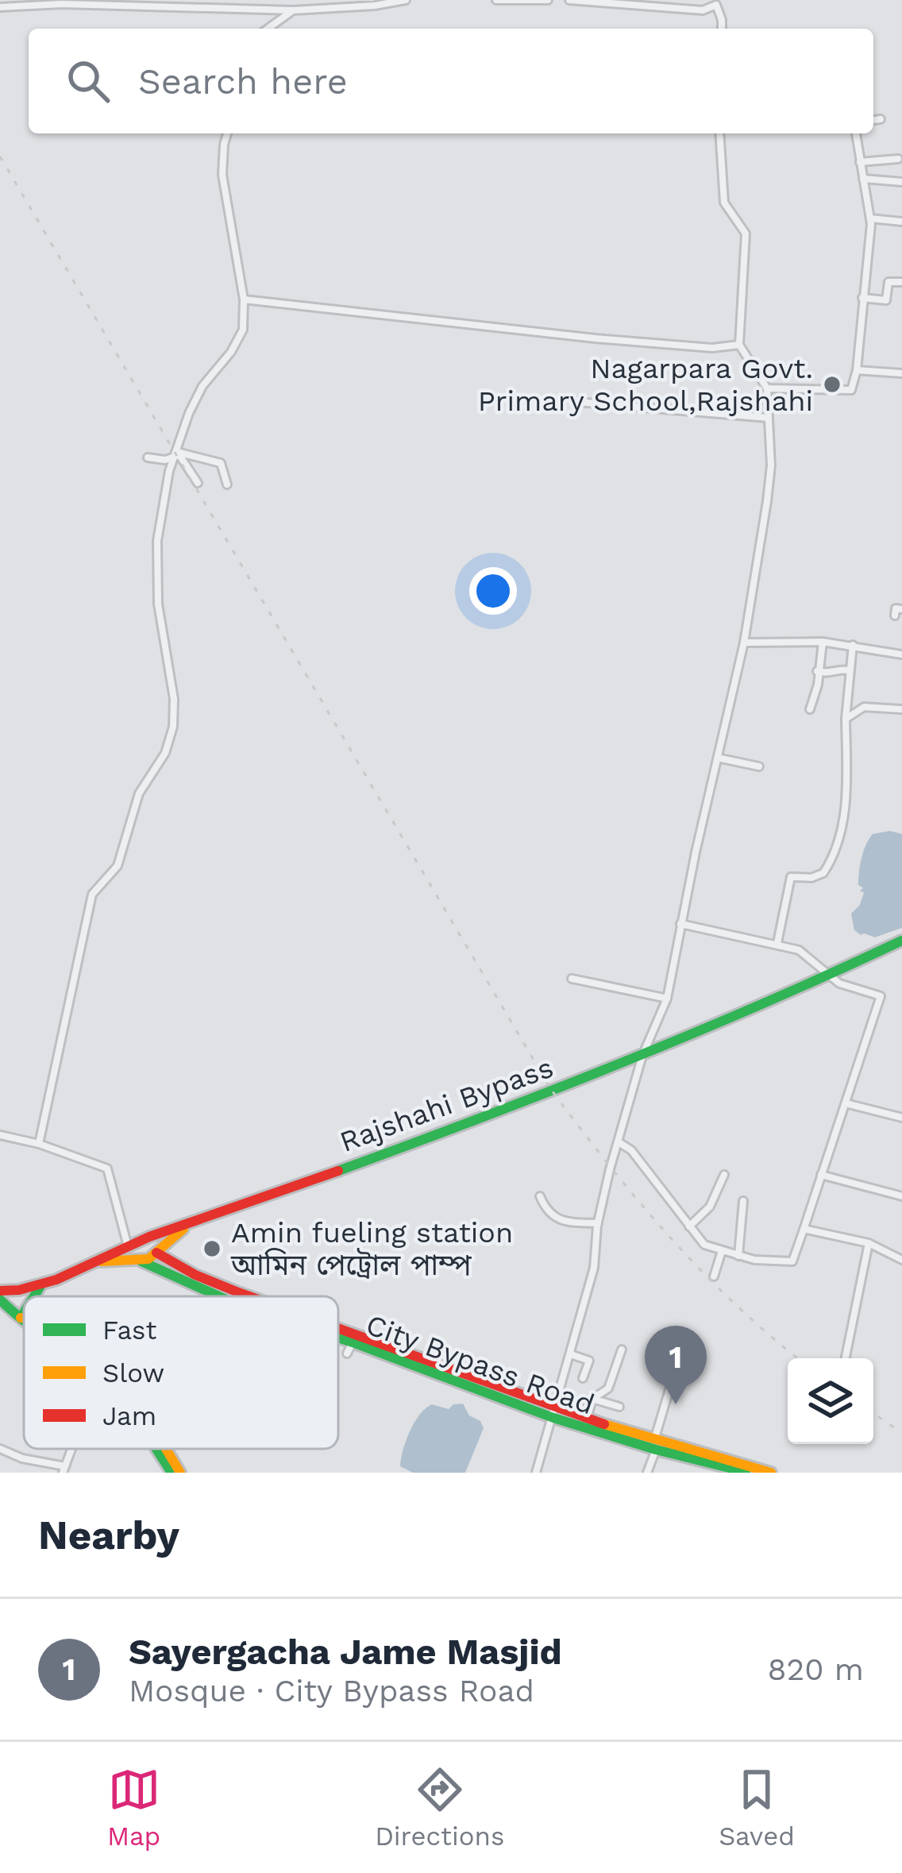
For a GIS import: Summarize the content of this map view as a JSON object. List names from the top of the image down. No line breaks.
{"streets":{"main road":["Rajshahi Bypass","City Bypass Road"]},"crossings":[["Rajshahi Bypass","City Bypass Road"]],"places":["Nagarpara Govt. Primary School,Rajshahi","Amin fueling station আমিন পেট্রোল পাম্প"],"legend":["Fast","Slow","Jam"],"page":{"search":"Search here","pins":"1","heading":"Nearby","list":[{"mark":"1","name":"Sayergacha Jame Masjid","note":"Mosque · City Bypass Road","value":"820 m"}],"nav":["Map","Directions","Saved"]}}
